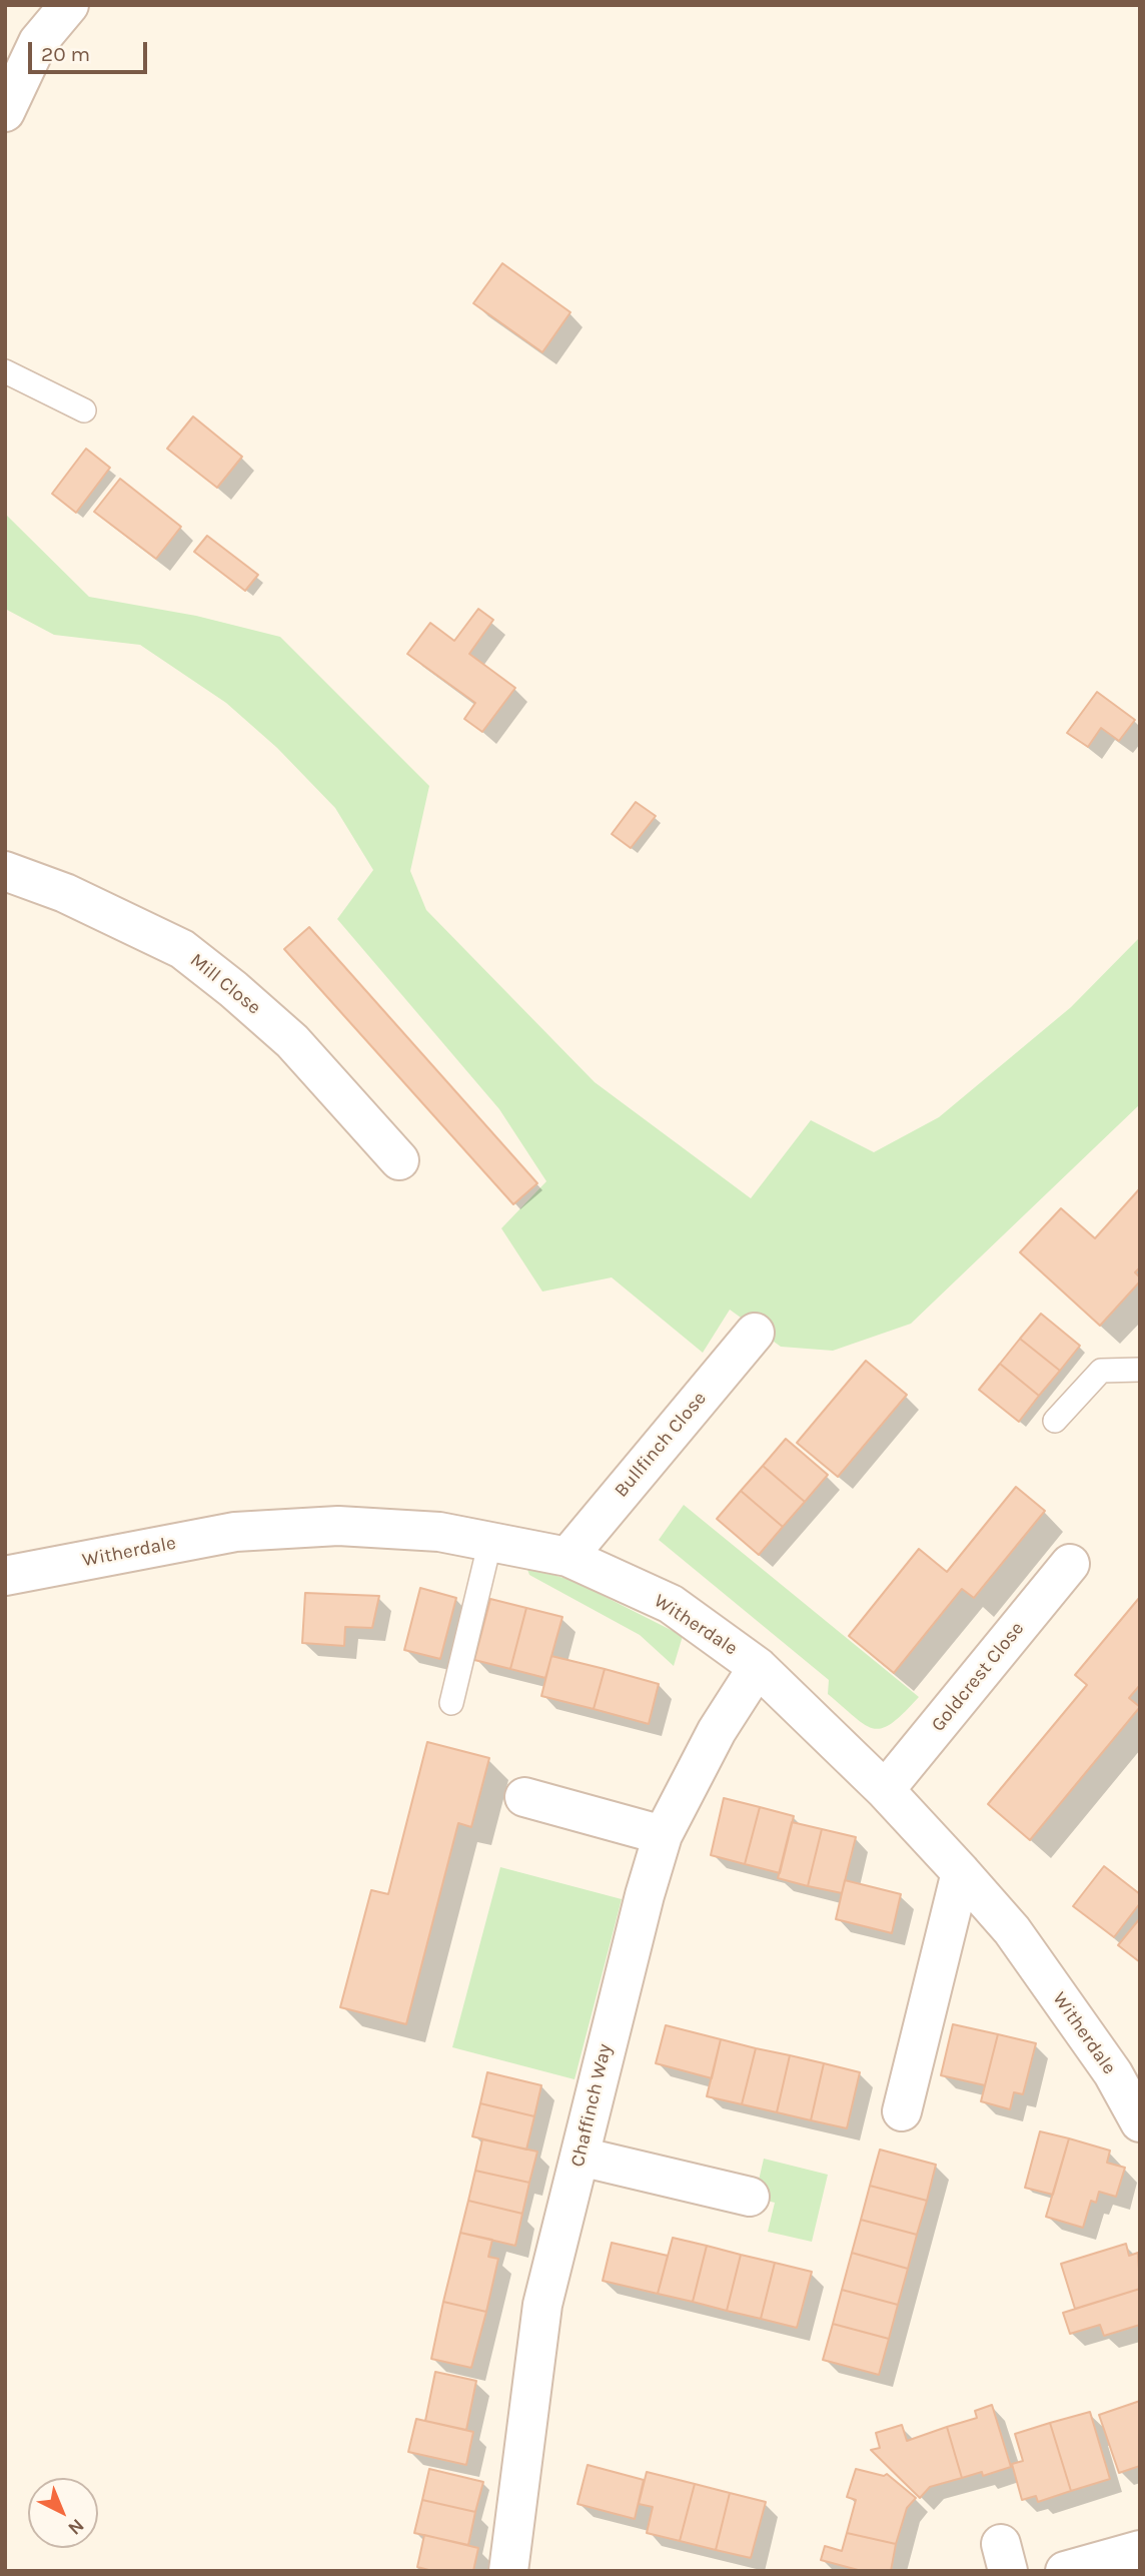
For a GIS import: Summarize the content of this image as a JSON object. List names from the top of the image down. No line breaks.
{"streets":{"street":["Mill Close","Bullfinch Close","Witherdale","Goldcrest Close","Chaffinch Way"]},"crossings":[["Bullfinch Close","Witherdale"],["Witherdale","Goldcrest Close"],["Witherdale","Chaffinch Way"]],"scale_bar":"20 m","north":"bottom right"}
